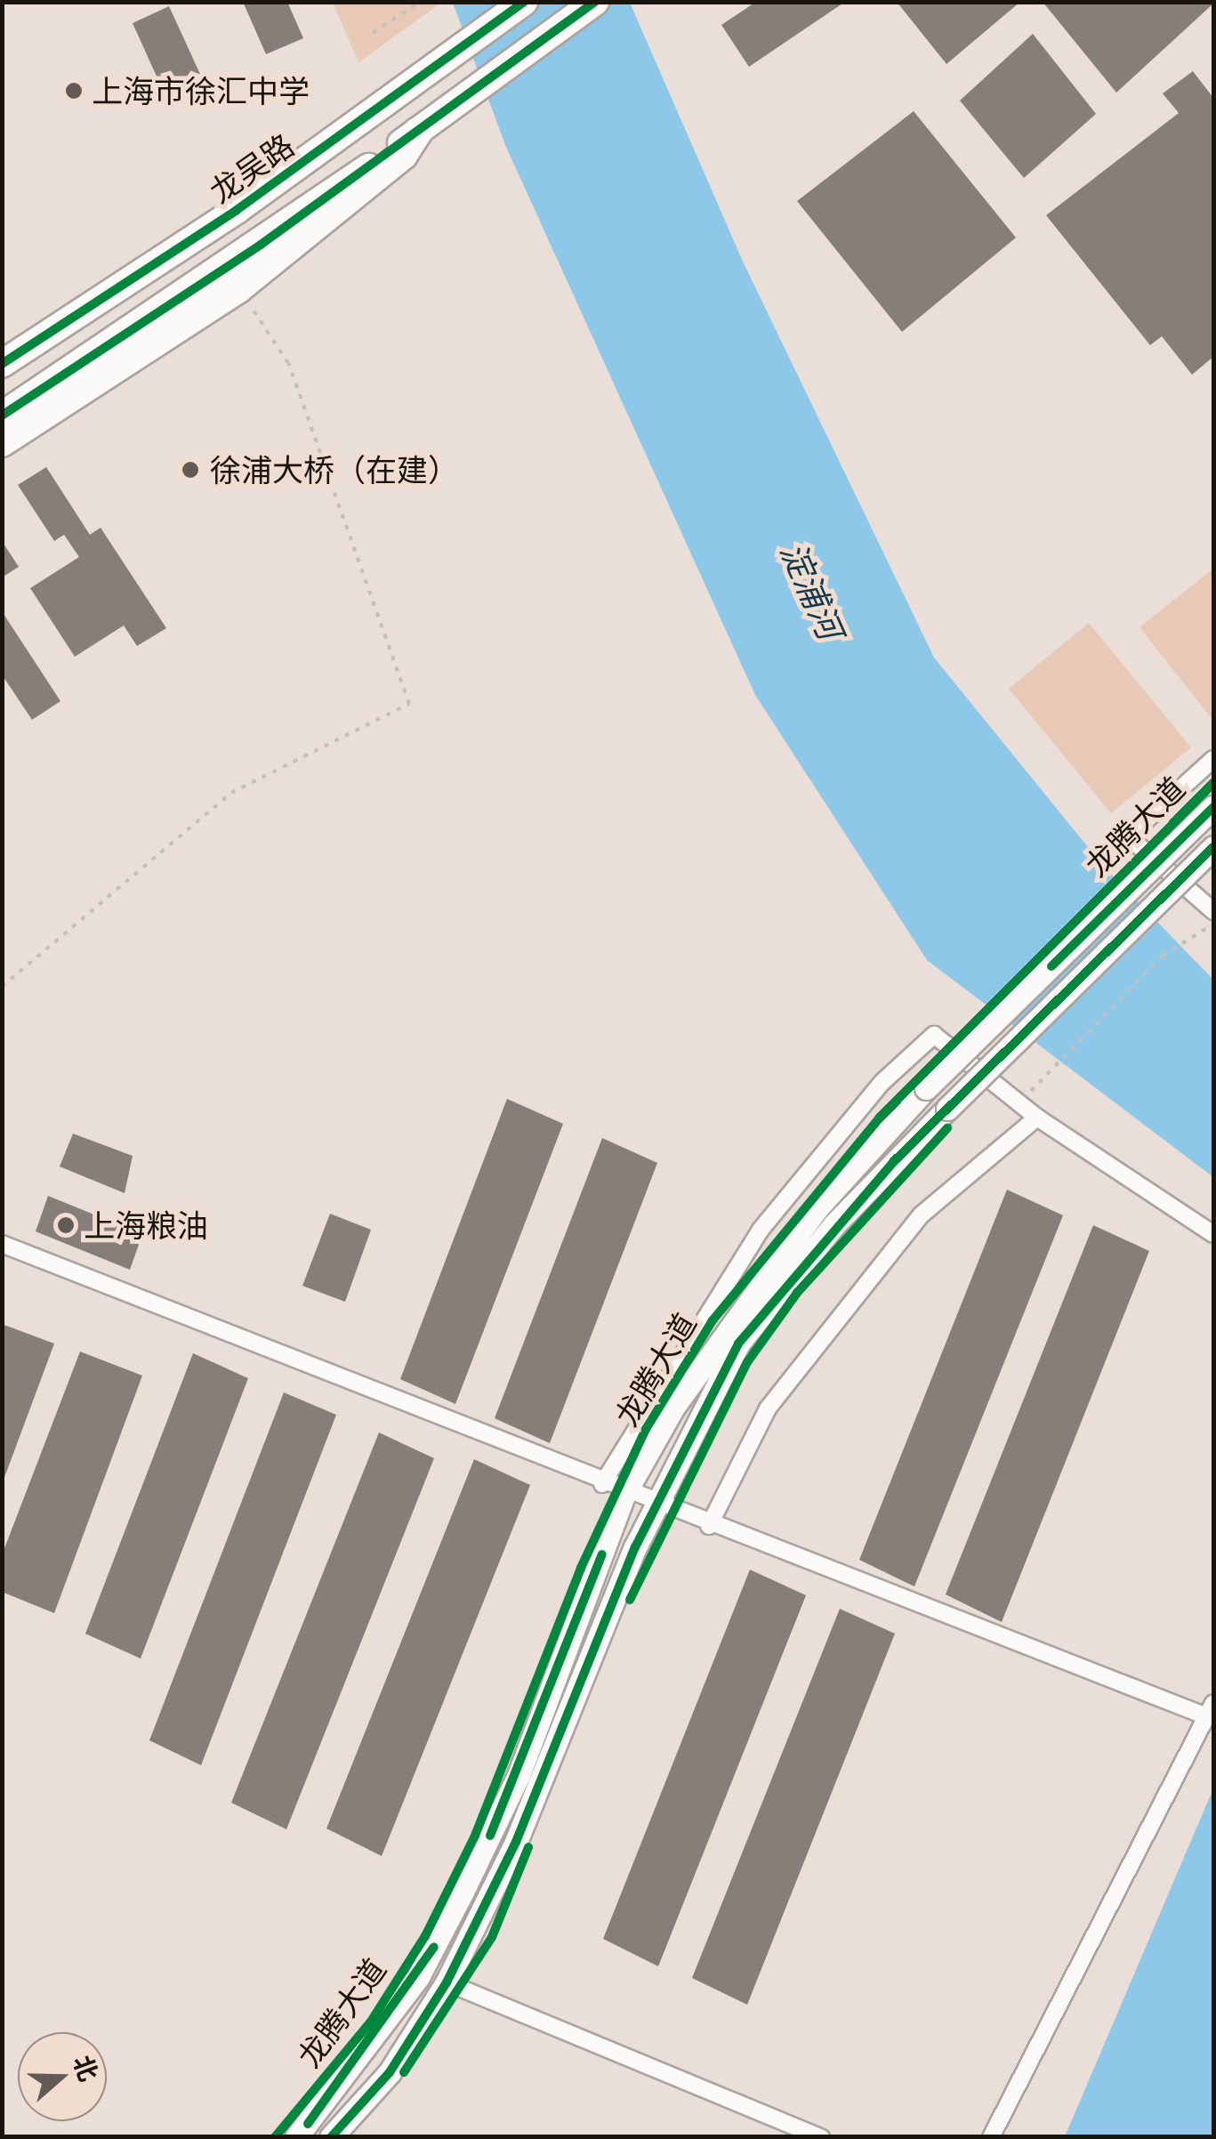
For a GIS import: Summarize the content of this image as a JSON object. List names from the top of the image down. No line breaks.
{"streets":{"main road":["龙吴路","龙腾大道"]},"water":["淀浦河"],"places":["上海市徐汇中学","徐浦大桥（在建）","上海粮油"],"north":"right"}
